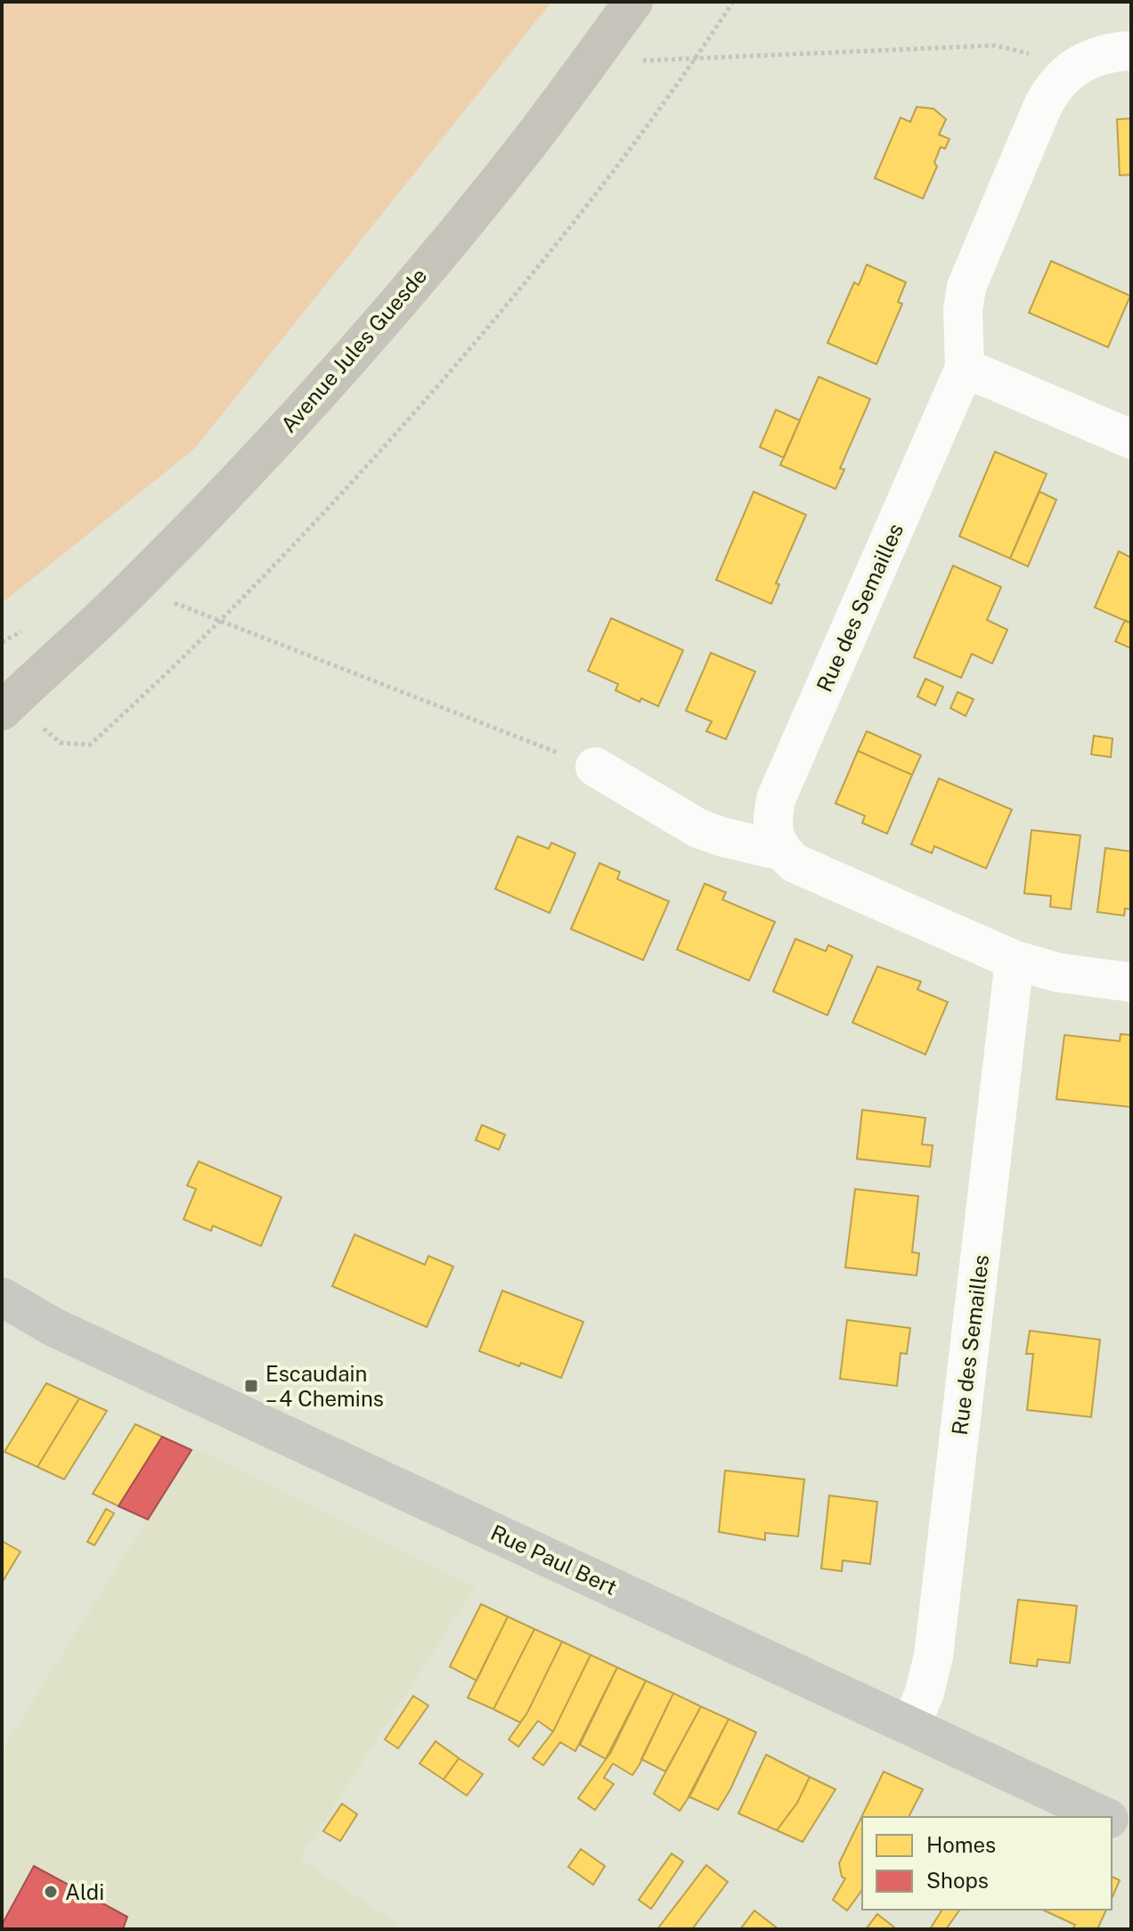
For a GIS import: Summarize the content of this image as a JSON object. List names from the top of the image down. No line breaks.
{"streets":{"main road":["Avenue Jules Guesde"],"street":["Rue des Semailles","Rue Paul Bert"]},"crossings":[["Rue des Semailles","Rue Paul Bert"]],"places":{"transit":["Escaudain – 4 Chemins"],"other":["Aldi"]},"legend":["Homes","Shops"]}
